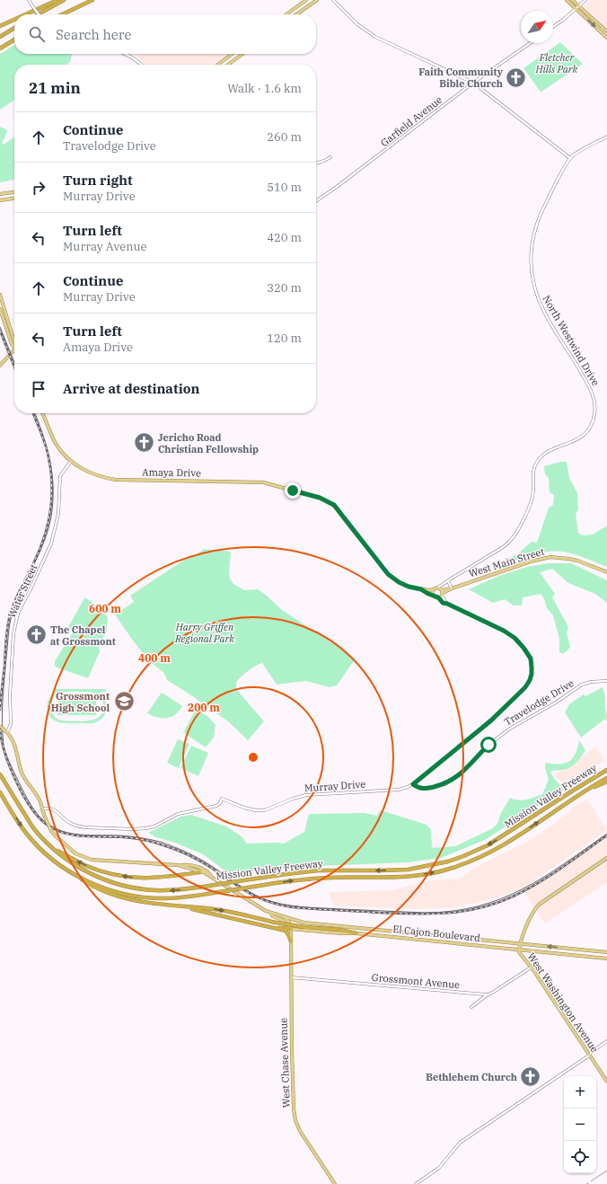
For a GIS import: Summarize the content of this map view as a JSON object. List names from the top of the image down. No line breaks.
{"streets":{"highway":["Mission Valley Freeway"],"main road":["Amaya Drive","West Main Street","El Cajon Boulevard","West Washington Avenue","West Chase Avenue"],"street":["Garfield Avenue","North Westwind Drive","Water Street","Travelodge Drive","Murray Drive","Grossmont Avenue"]},"crossings":[["Amaya Drive","Water Street"],["Travelodge Drive","Murray Drive"],["Murray Drive","El Cajon Boulevard"],["El Cajon Boulevard","West Washington Avenue"],["El Cajon Boulevard","West Chase Avenue"],["Grossmont Avenue","West Chase Avenue"]],"parks":["Fletcher Hills Park","Harry Griffen Regional Park"],"places":{"church":["Faith Community Bible Church","Jericho Road Christian Fellowship","The Chapel at Grossmont","Bethlehem Church"],"school or university":["Grossmont High School"]},"north":"top right","page":{"search":"Search here","heading":["21 min","Walk · 1.6 km"],"list":[["Continue","Travelodge Drive","260 m"],["Turn right","Murray Drive","510 m"],["Turn left","Murray Avenue","420 m"],["Continue","Murray Drive","320 m"],["Turn left","Amaya Drive","120 m"],"Arrive at destination"],"map_buttons":["+","−"]},"rings":["600 m","400 m","200 m"]}
